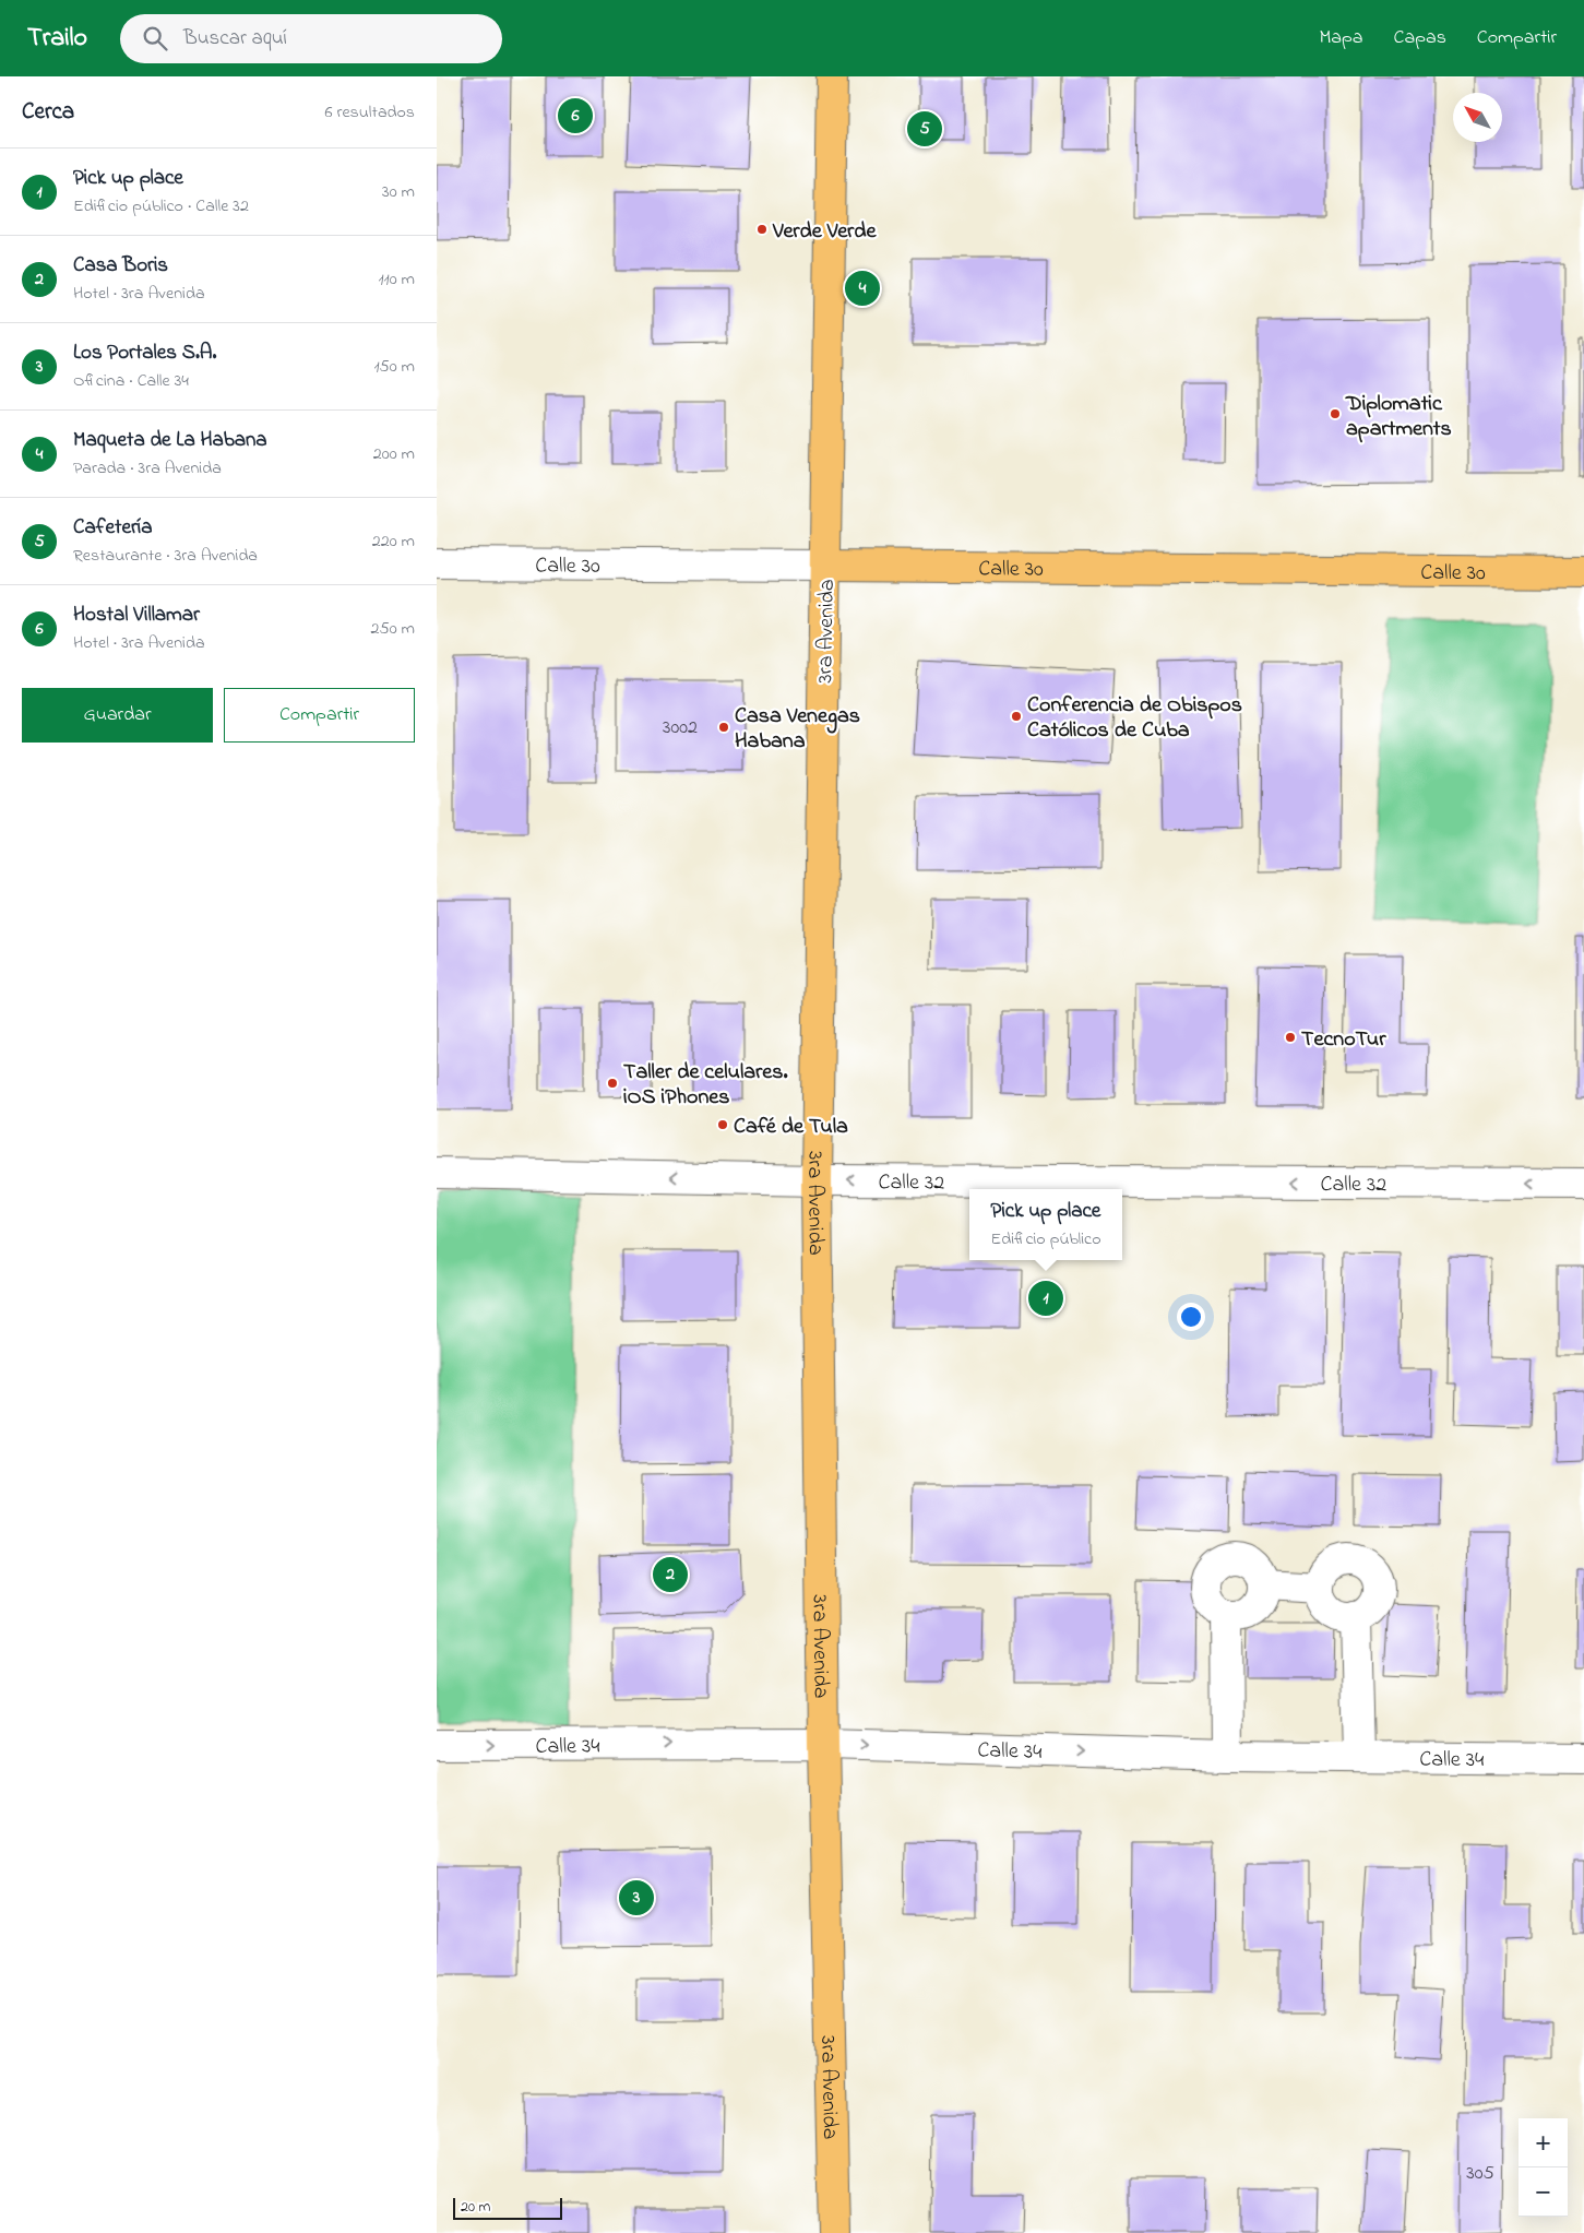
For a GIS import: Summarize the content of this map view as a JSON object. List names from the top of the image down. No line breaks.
{"streets":{"main road":["Calle 30","3ra Avenida"],"street":["Calle 32","Calle 34"]},"crossings":[["Calle 30","3ra Avenida"],["3ra Avenida","Calle 32"],["3ra Avenida","Calle 34"]],"one_way":["Calle 32","Calle 34"],"places":["Verde Verde","Diplomatic apartments","Conferencia de Obispos Católicos de Cuba","Casa Venegas Habana","TecnoTur","Taller de celulares. iOS iPhones","Café de Tula"],"house_numbers":["3002","305"],"scale_bar":"20 m","north":"top left","page":{"header":"Trailo","search":"Buscar aquí","nav":["Mapa","Capas","Compartir"],"heading":["Cerca","6 resultados"],"pins":["6","5","4","1","2","3"],"list":[{"mark":"1","name":"Pick up place","note":"Edificio público · Calle 32","value":"30 m"},{"mark":"2","name":"Casa Boris","note":"Hotel · 3ra Avenida","value":"110 m"},{"mark":"3","name":"Los Portales S.A.","note":"Oficina · Calle 34","value":"150 m"},{"mark":"4","name":"Maqueta de La Habana","note":"Parada · 3ra Avenida","value":"200 m"},{"mark":"5","name":"Cafetería","note":"Restaurante · 3ra Avenida","value":"220 m"},{"mark":"6","name":"Hostal Villamar","note":"Hotel · 3ra Avenida","value":"250 m"}],"buttons":["Guardar","Compartir"],"popup":["Pick up place","Edificio público"],"map_buttons":["+","−"],"scale":"20 m"}}
